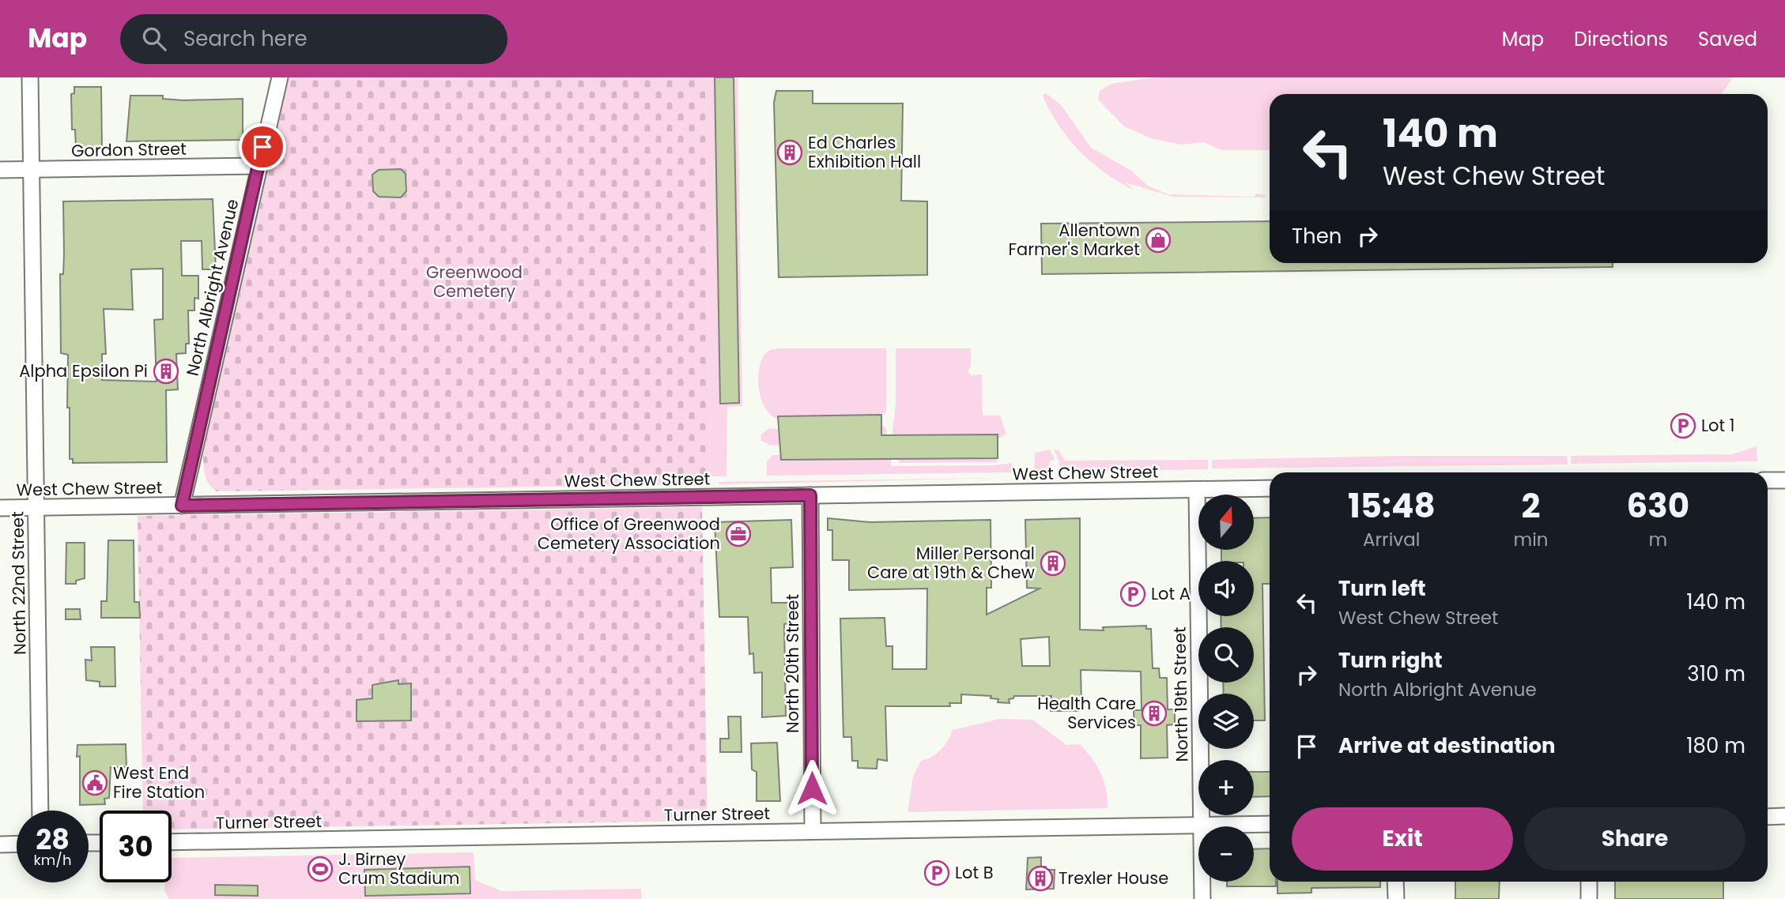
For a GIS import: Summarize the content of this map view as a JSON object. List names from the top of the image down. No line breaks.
{"streets":{"street":["Gordon Street","North Albright Avenue","West Chew Street","North 22nd Street","North 20th Street","North 19th Street","Turner Street"]},"crossings":[["Gordon Street","North Albright Avenue"],["Gordon Street","North 22nd Street"],["North Albright Avenue","West Chew Street"],["West Chew Street","North 22nd Street"],["West Chew Street","North 20th Street"],["West Chew Street","North 19th Street"],["North 20th Street","Turner Street"],["North 19th Street","Turner Street"]],"parks":["Greenwood Cemetery"],"places":{"building":["Ed Charles Exhibition Hall","Alpha Epsilon Pi","Miller Personal Care at 19th & Chew","Health Care Services","Trexler House"],"shop":["Allentown Farmer's Market"],"parking":["Lot 1","Lot A","Lot B"],"office":["Office of Greenwood Cemetery Association"],"public building":["West End Fire Station"],"sports":["J. Birney Crum Stadium"]},"north":"top","page":{"header":"Map","search":"Search here","nav":["Map","Directions","Saved"],"turn":["140 m","West Chew Street"],"then":"Then","eta":["15:48","Arrival","2","min","630","m"],"map_buttons":["+","−"],"list":[{"name":"Turn left","note":"West Chew Street","value":"140 m"},{"name":"Turn right","note":"North Albright Avenue","value":"310 m"},{"name":"Arrive at destination","value":"180 m"}],"buttons":["Exit","Share"],"speed":"28 km/h","limit":"30"}}
